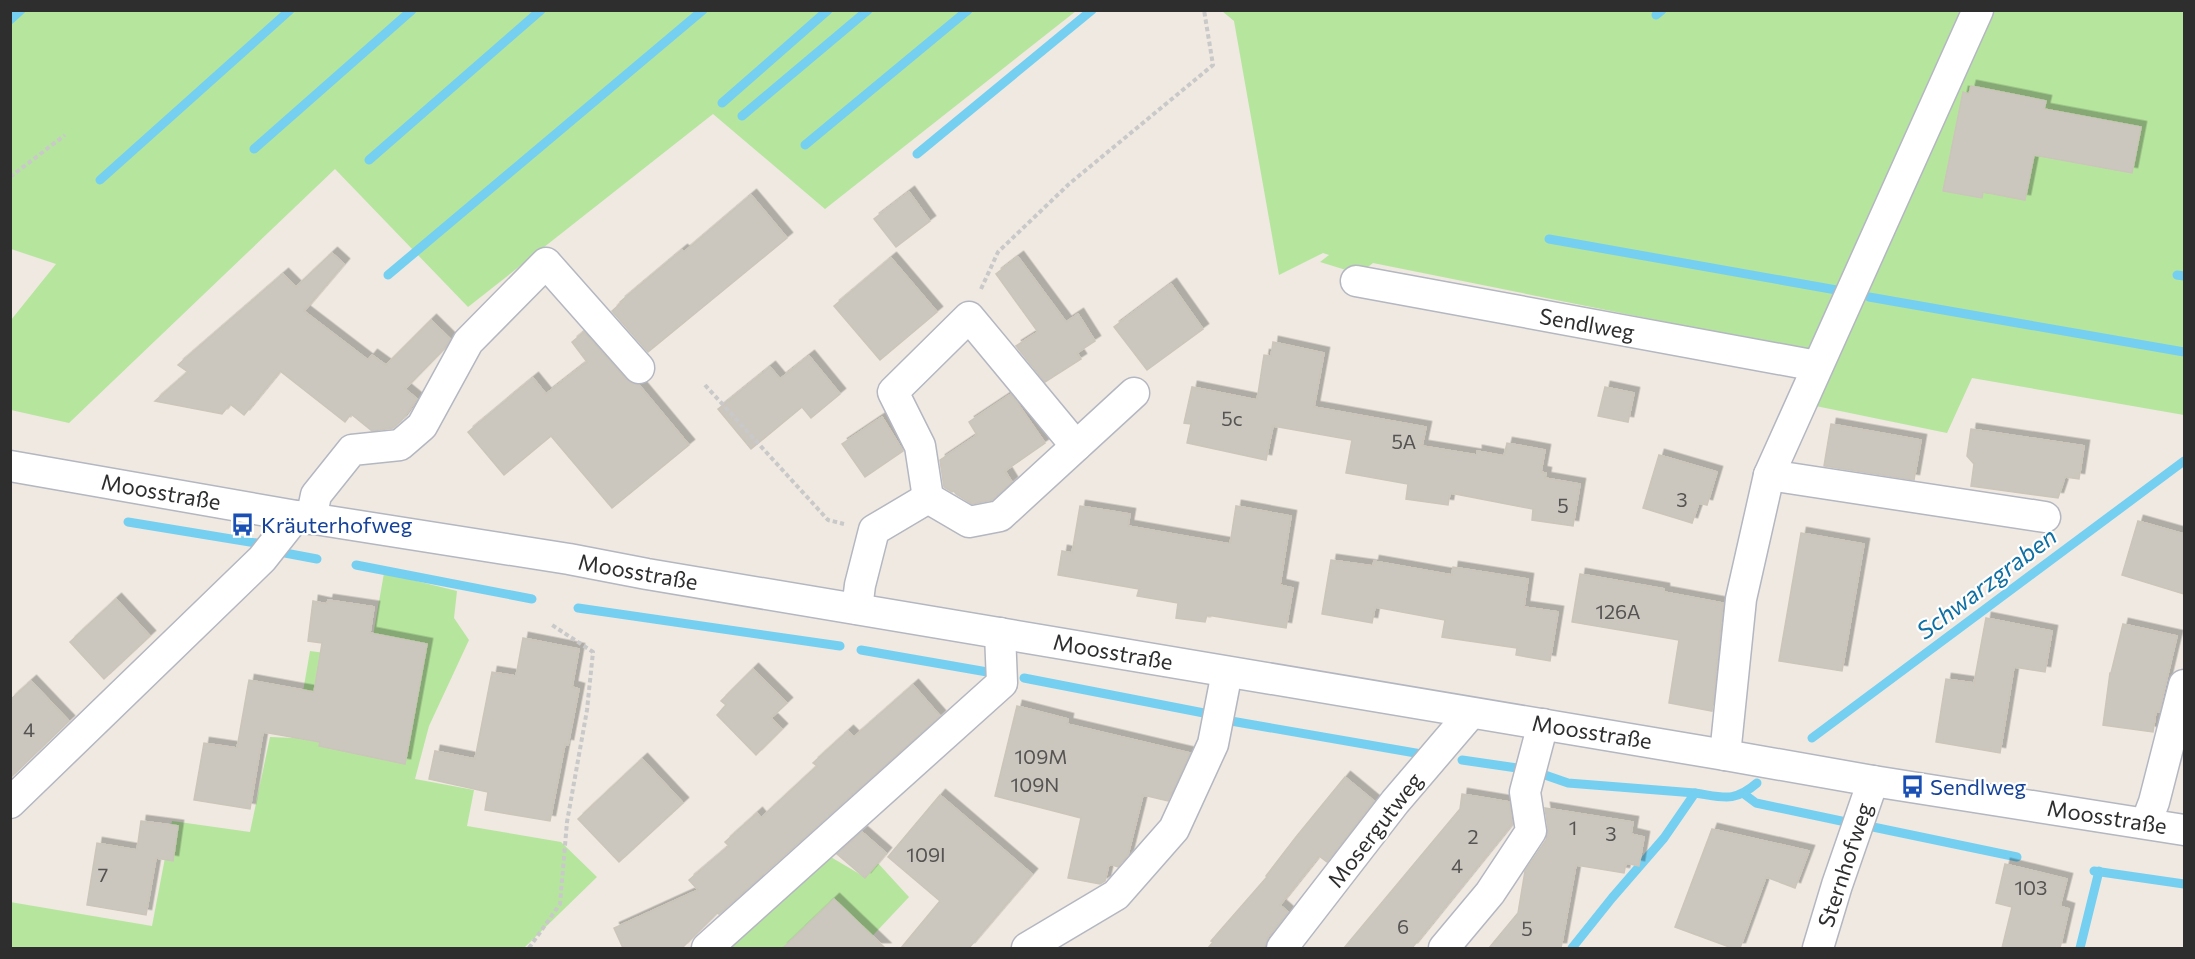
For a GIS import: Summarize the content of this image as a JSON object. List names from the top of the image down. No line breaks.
{"streets":{"street":["Sendlweg","Moosstraße","Mosergutweg","Sternhofweg"]},"crossings":[["Moosstraße","Mosergutweg"],["Moosstraße","Sternhofweg"]],"water":["Schwarzgraben"],"places":{"bus stop":["Kräuterhofweg","Sendlweg"]},"house_numbers":["5c","5A","3","5","126A","4","109M","109N","1","3","2","109I","4","7","103","6","5"]}
